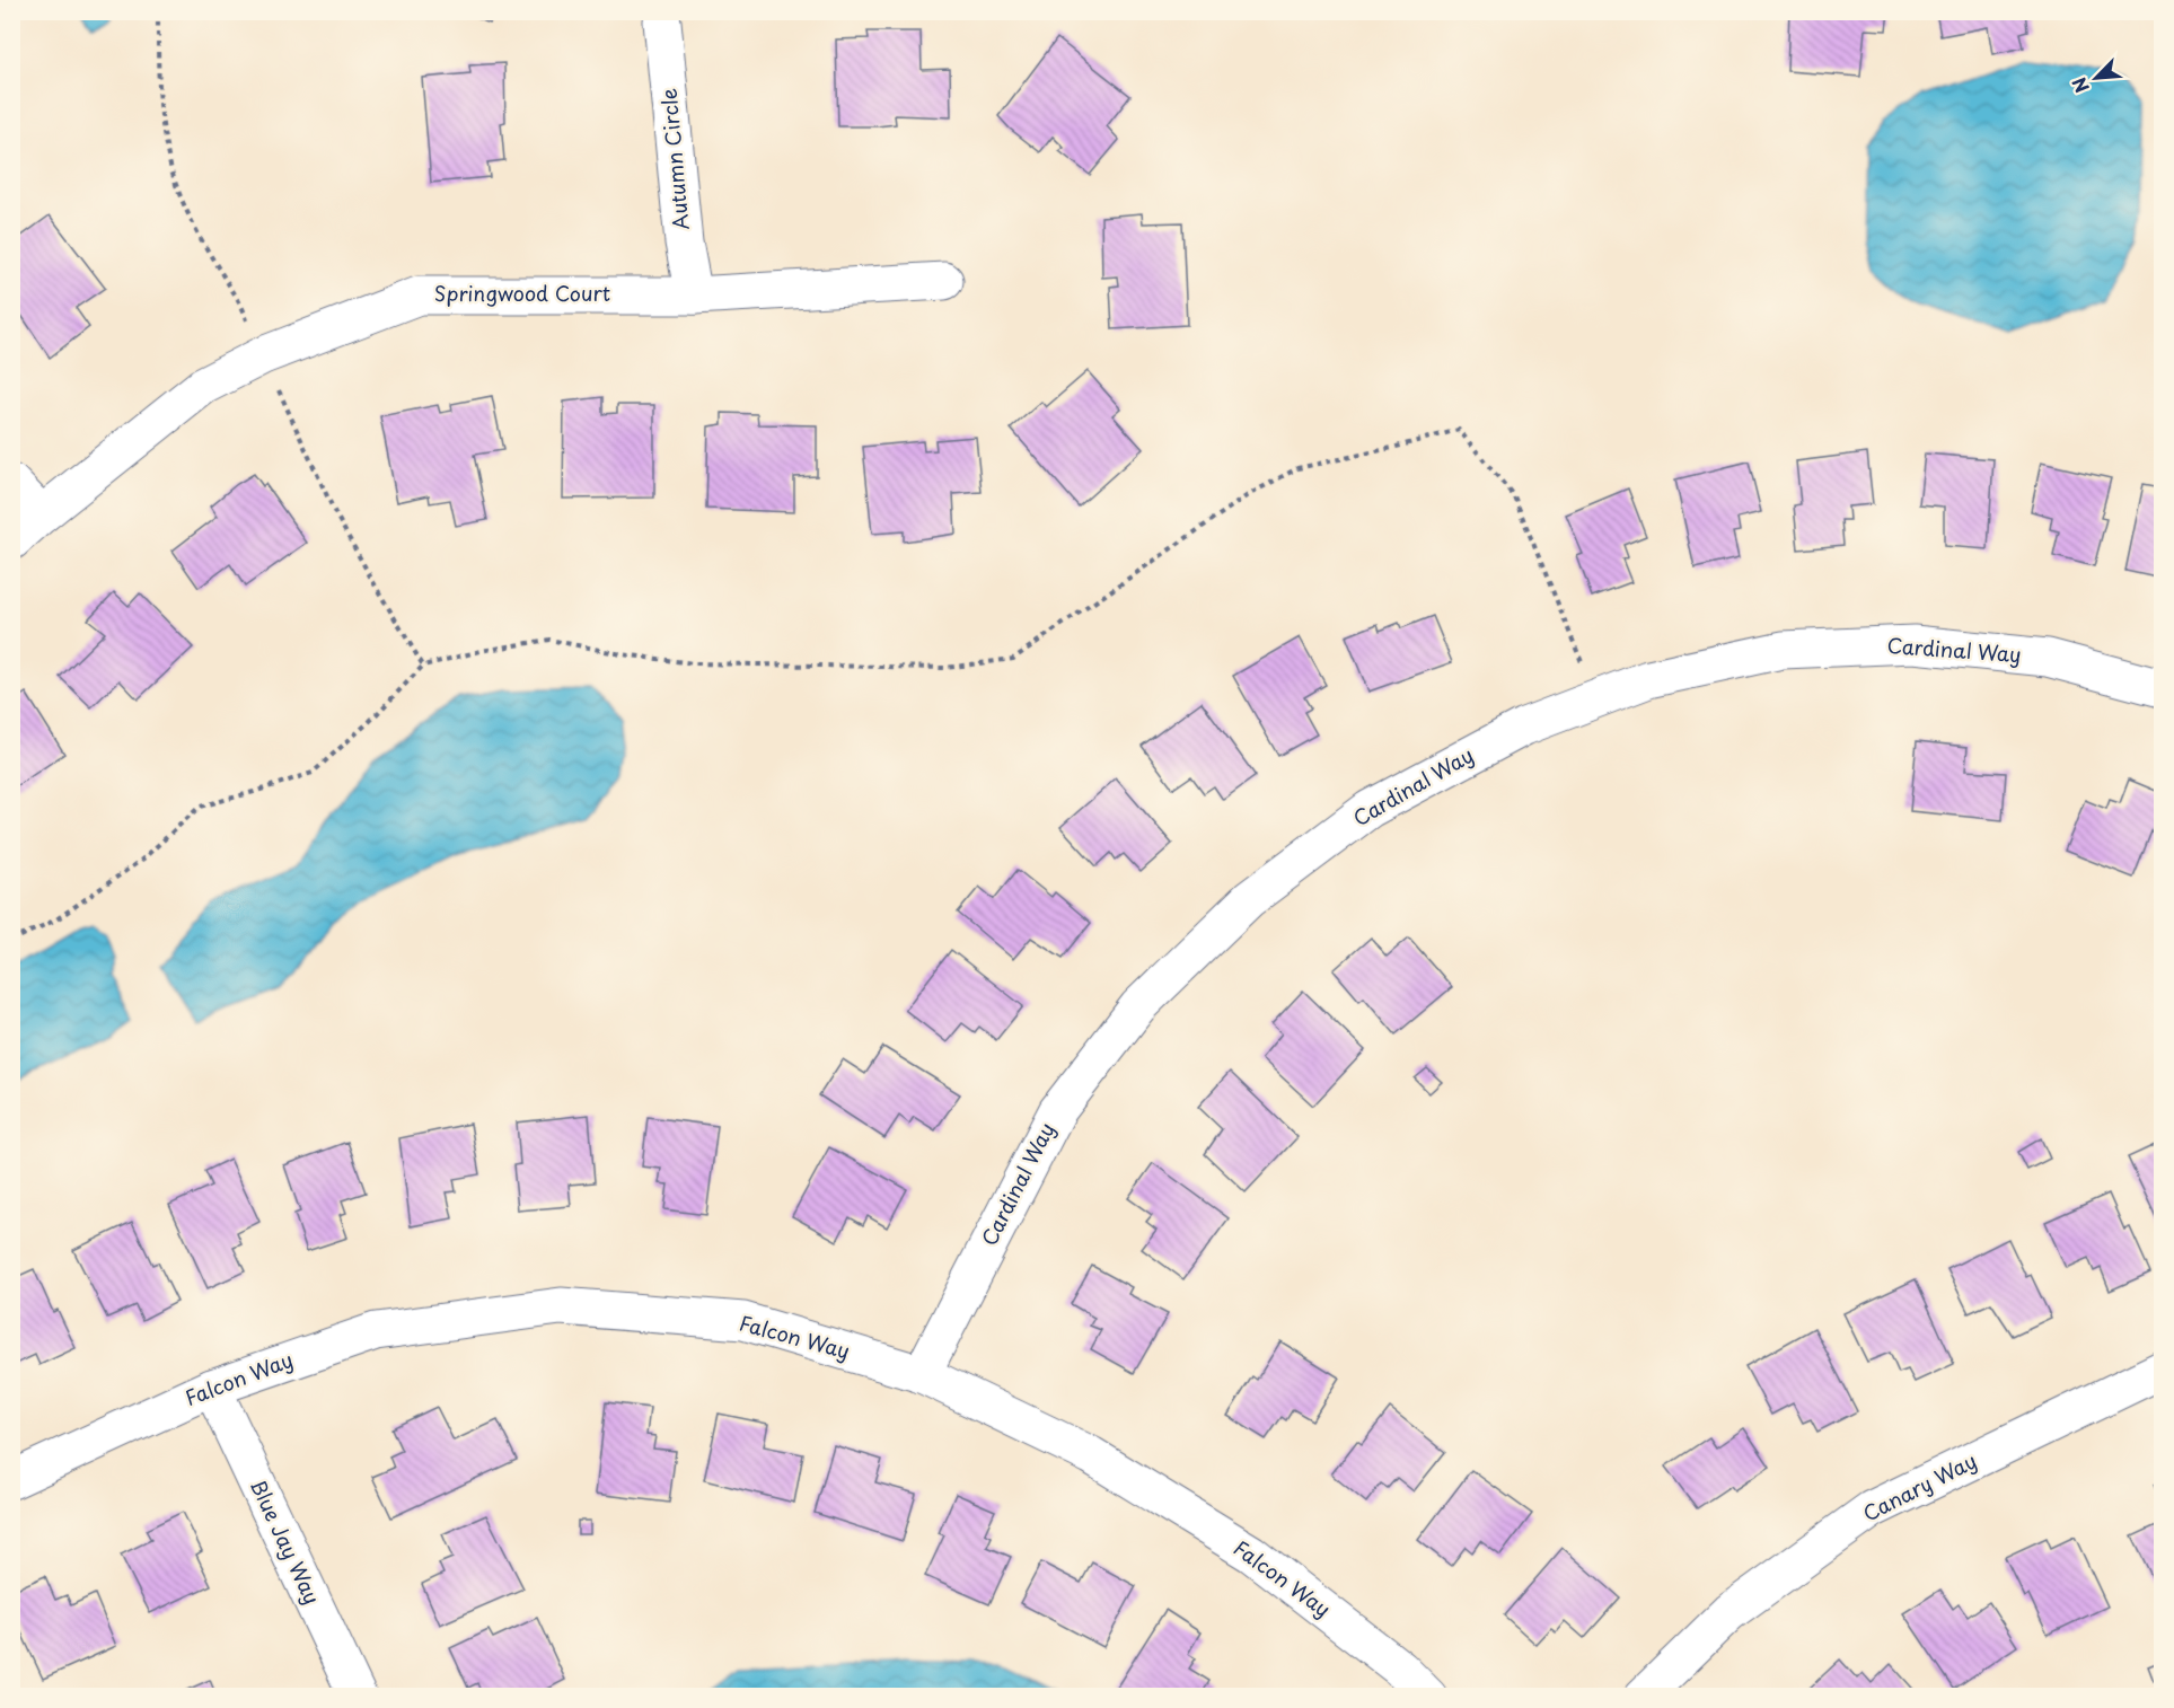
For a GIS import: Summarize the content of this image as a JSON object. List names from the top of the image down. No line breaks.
{"streets":{"street":["Autumn Circle","Springwood Court","Cardinal Way","Falcon Way","Canary Way","Blue Jay Way"]},"crossings":[["Autumn Circle","Springwood Court"],["Cardinal Way","Falcon Way"],["Falcon Way","Blue Jay Way"]],"north":"bottom left"}
